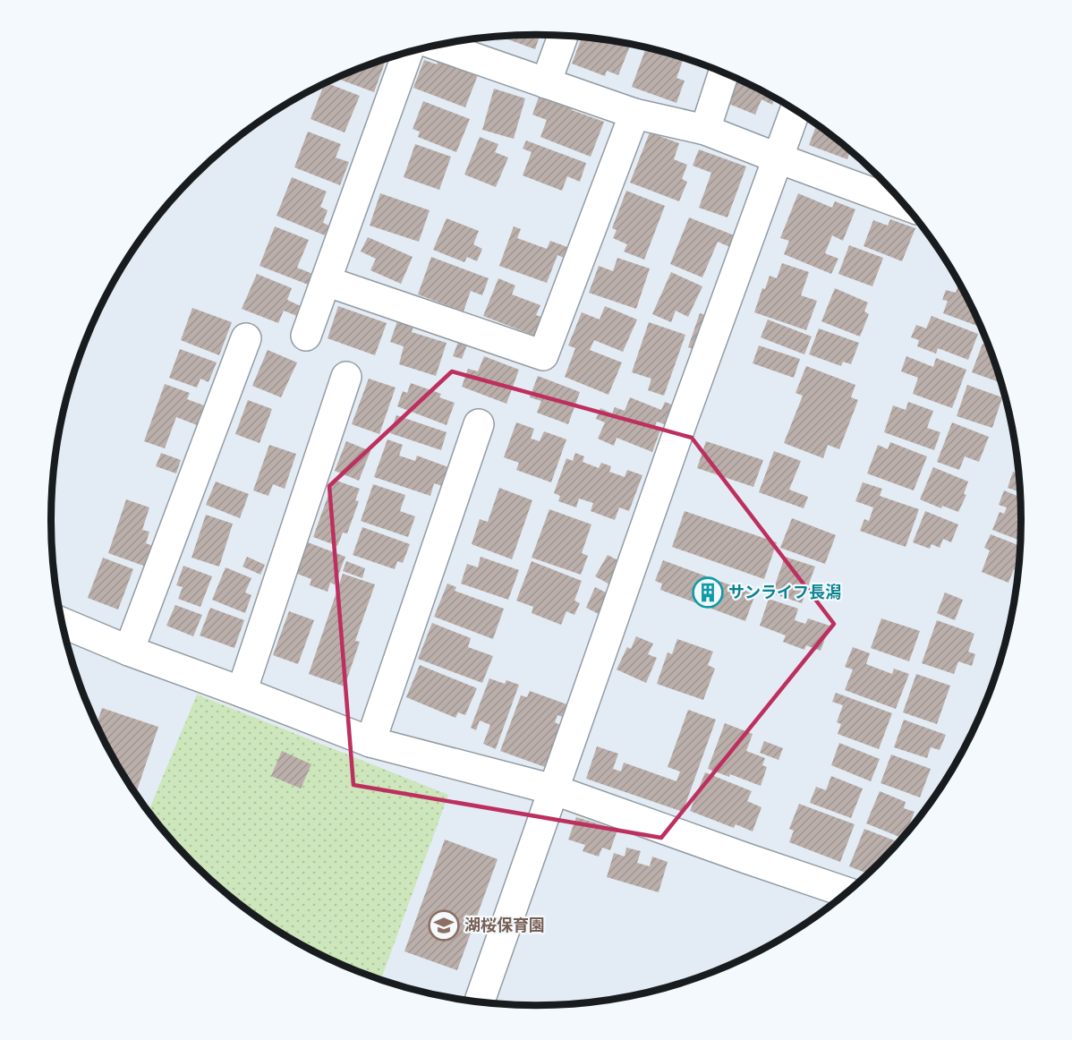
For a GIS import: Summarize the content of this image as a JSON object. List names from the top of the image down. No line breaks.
{"places":{"building":["サンライフ長潟"],"school or university":["湖桜保育園"]}}
